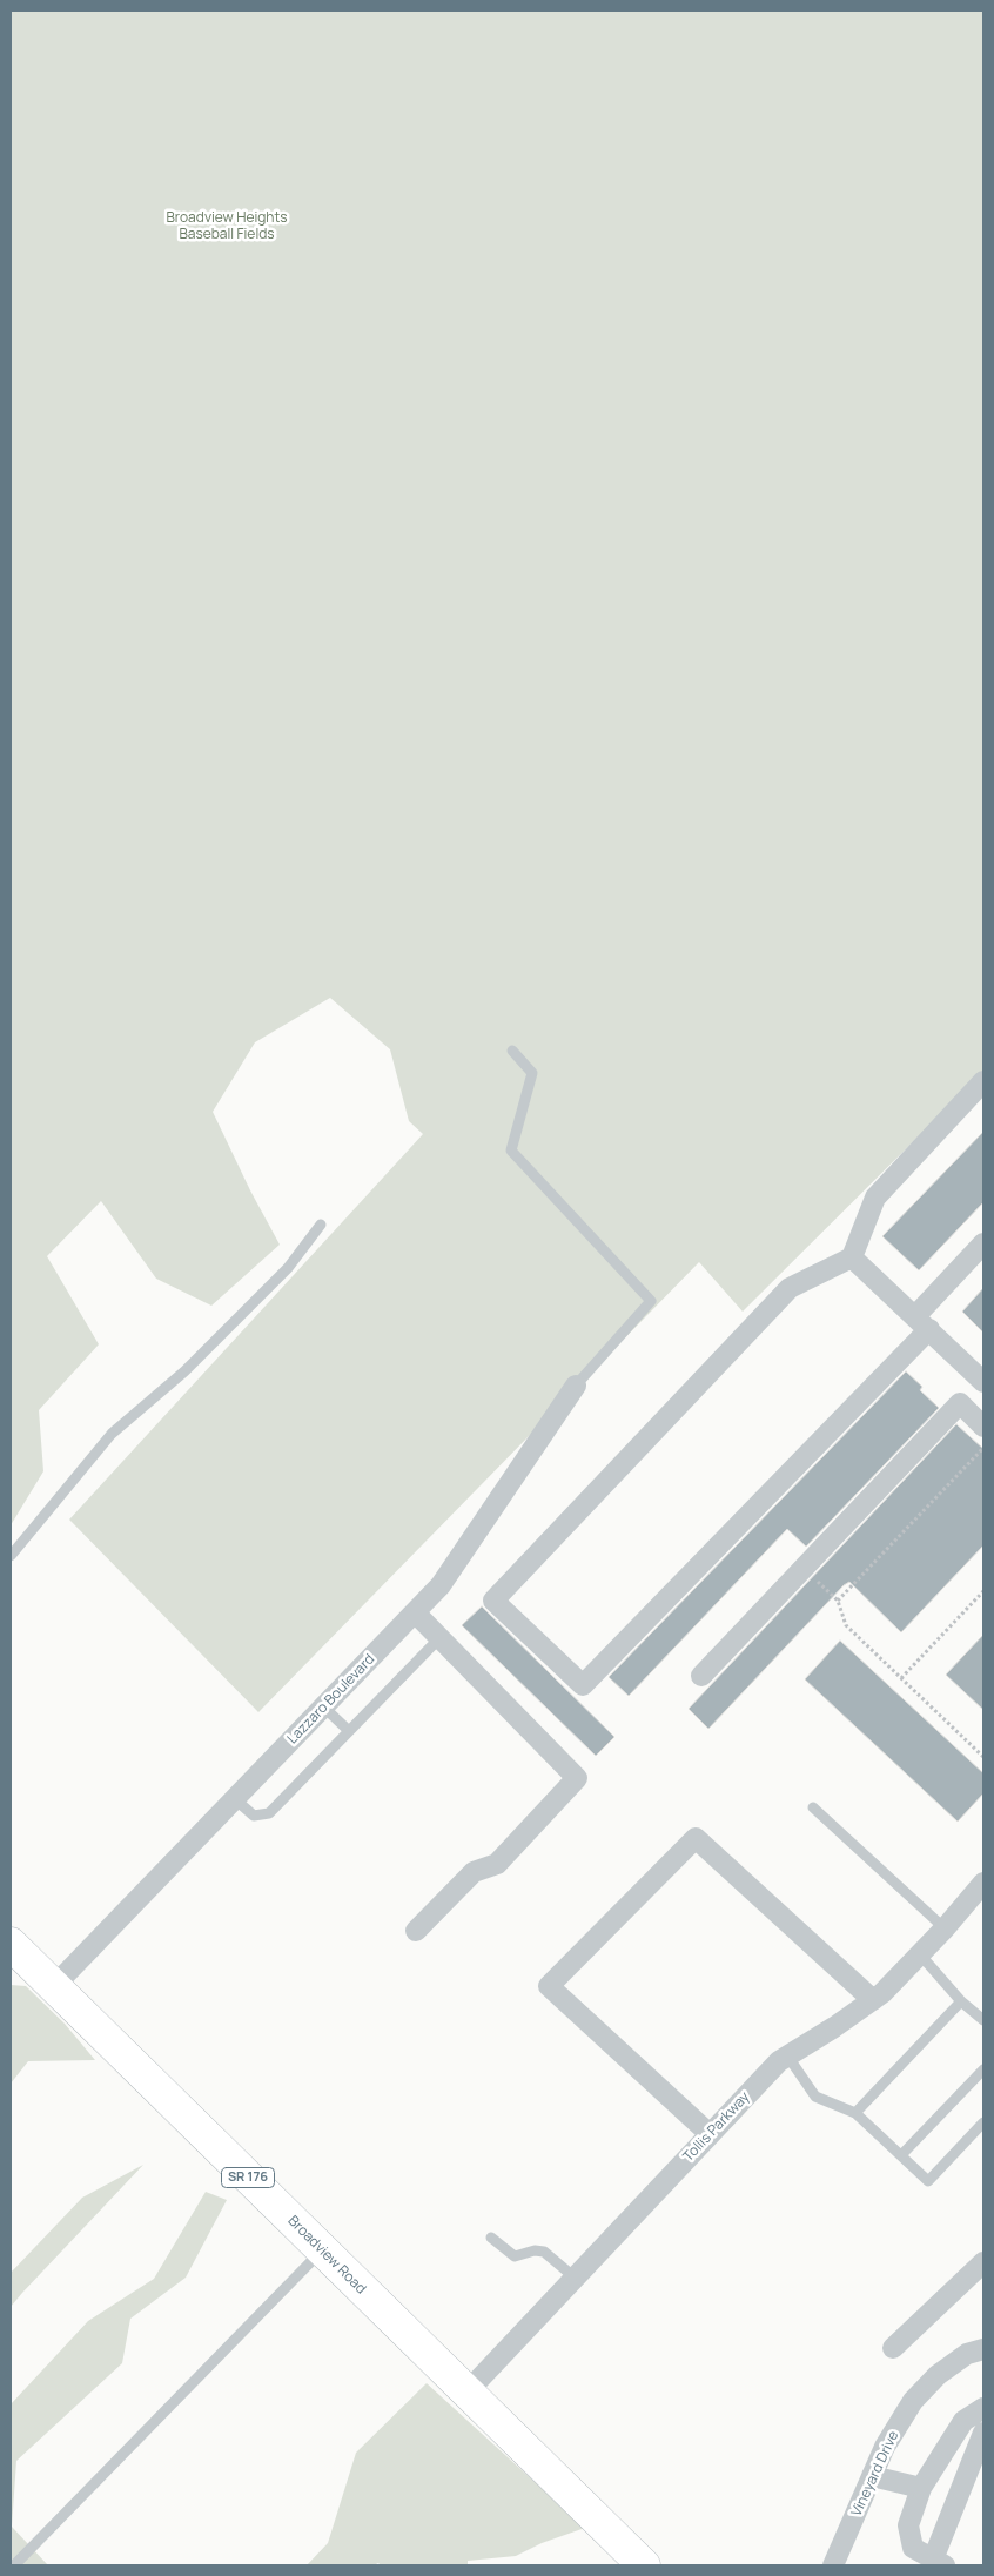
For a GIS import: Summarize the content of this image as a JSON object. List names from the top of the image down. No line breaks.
{"streets":{"main road":["SR 176","Broadview Road"],"street":["Lazzaro Boulevard","Tollis Parkway","Vineyard Drive"]},"crossings":[["Lazzaro Boulevard","Broadview Road"],["Tollis Parkway","Broadview Road"]],"parks":["Broadview Heights Baseball Fields"]}
